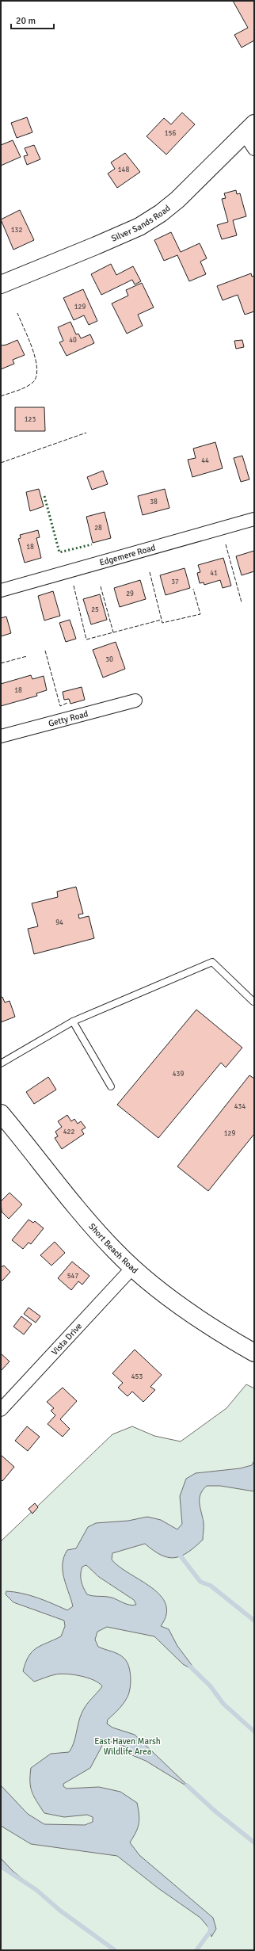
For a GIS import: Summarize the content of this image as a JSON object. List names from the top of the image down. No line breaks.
{"streets":{"main road":["Silver Sands Road","Short Beach Road"],"street":["Edgemere Road","Getty Road","Vista Drive"]},"crossings":[["Short Beach Road","Vista Drive"]],"parks":["East Haven Marsh Wildlife Area"],"house_numbers":["156","148","132","129","40","123","44","38","28","18","41","37","29","25","30","18","94","439","434","422","129","547","453"],"scale_bar":"20 m"}
